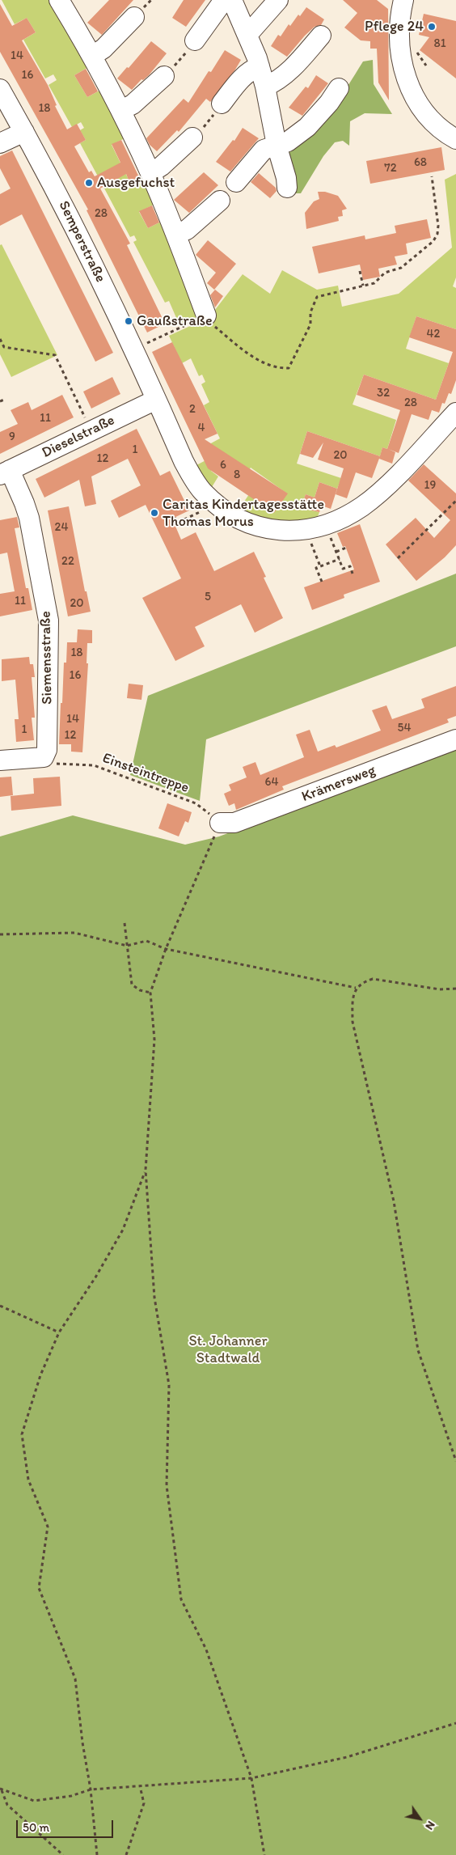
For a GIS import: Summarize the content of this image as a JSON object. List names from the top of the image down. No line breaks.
{"streets":{"street":["Semperstraße","Dieselstraße","Siemensstraße","Krämersweg"],"path":["Einsteintreppe"]},"crossings":[["Semperstraße","Dieselstraße"],["Dieselstraße","Siemensstraße"],["Einsteintreppe","Krämersweg"]],"parks":["St. Johanner Stadtwald"],"places":["Pflege 24","Ausgefuchst","Gaußstraße","Caritas Kindertagesstätte Thomas Morus"],"house_numbers":["81","14","16","18","68","72","28","42","32","28","2","11","4","9","1","20","12","6","8","19","24","22","5","11","20","18","16","14","54","1","12","64"],"scale_bar":"50 m","north":"bottom right"}
